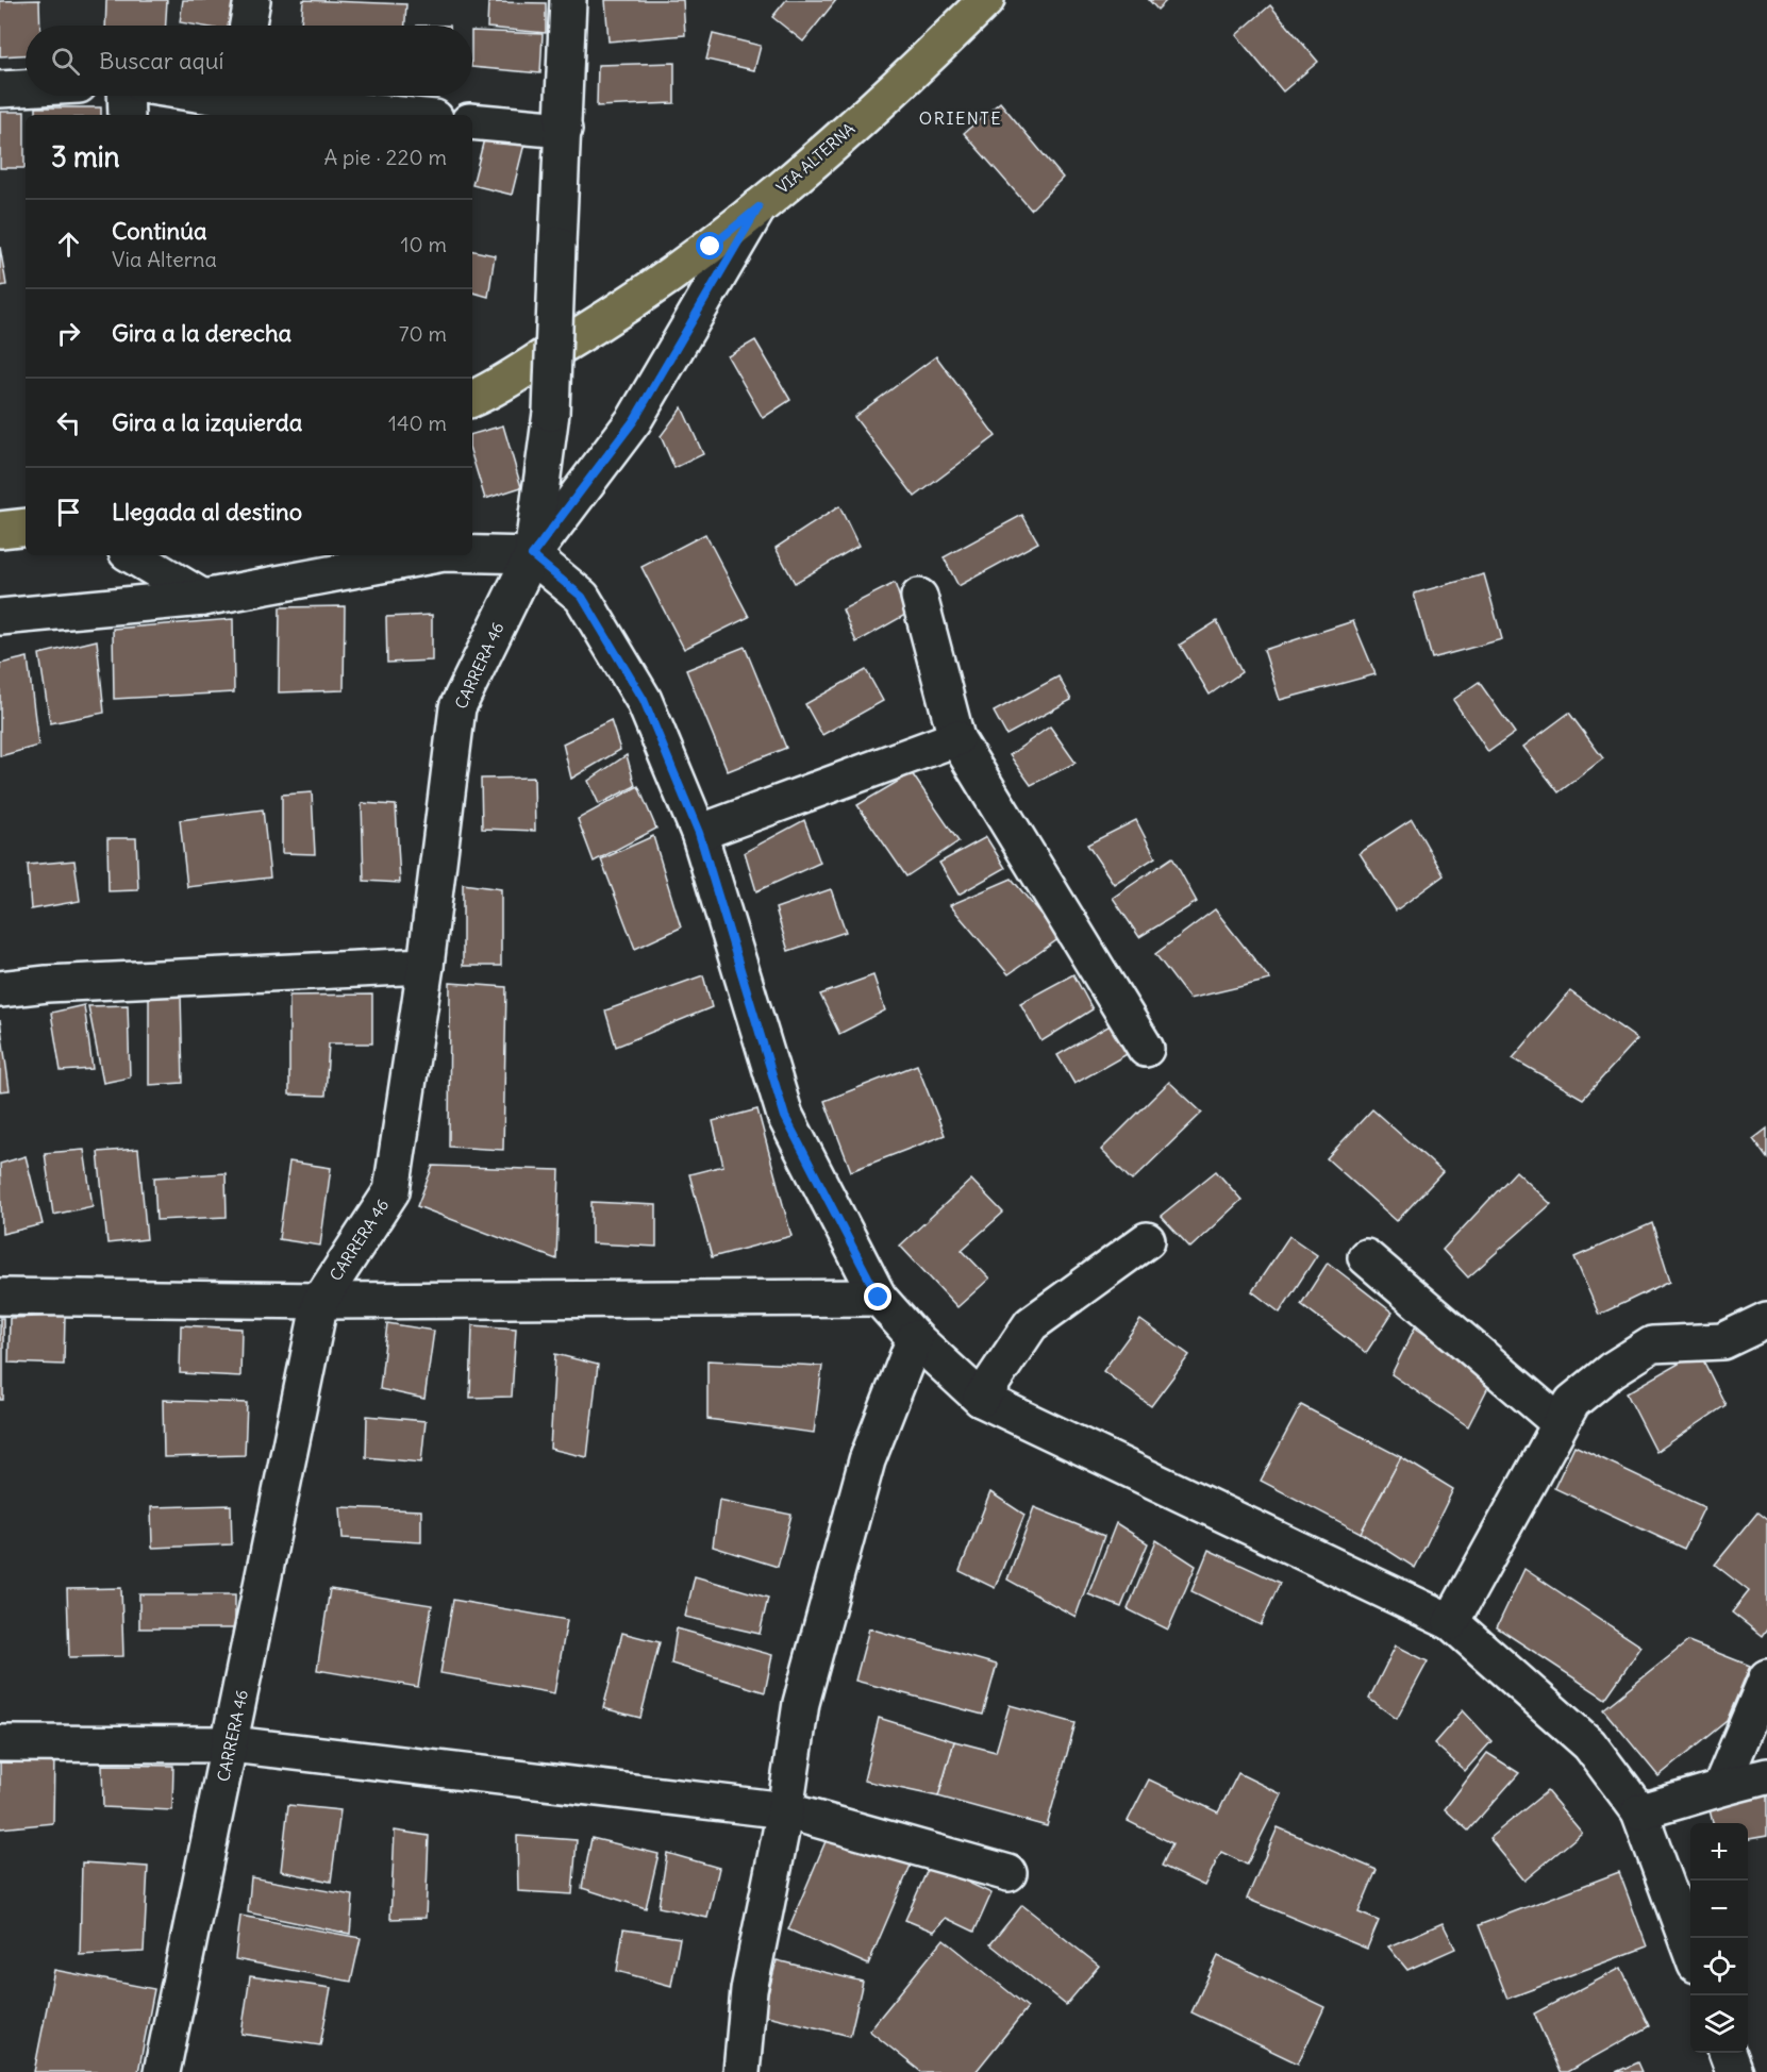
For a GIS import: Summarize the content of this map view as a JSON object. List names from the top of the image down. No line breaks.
{"streets":{"main road":["VIA ALTERNA"],"street":["CARRERA 46"]},"districts":["ORIENTE"],"page":{"search":"Buscar aquí","heading":["3 min","A pie · 220 m"],"list":[["Continúa","Via Alterna","10 m"],["Gira a la derecha","70 m"],["Gira a la izquierda","140 m"],"Llegada al destino"],"map_buttons":["+","−"]}}
